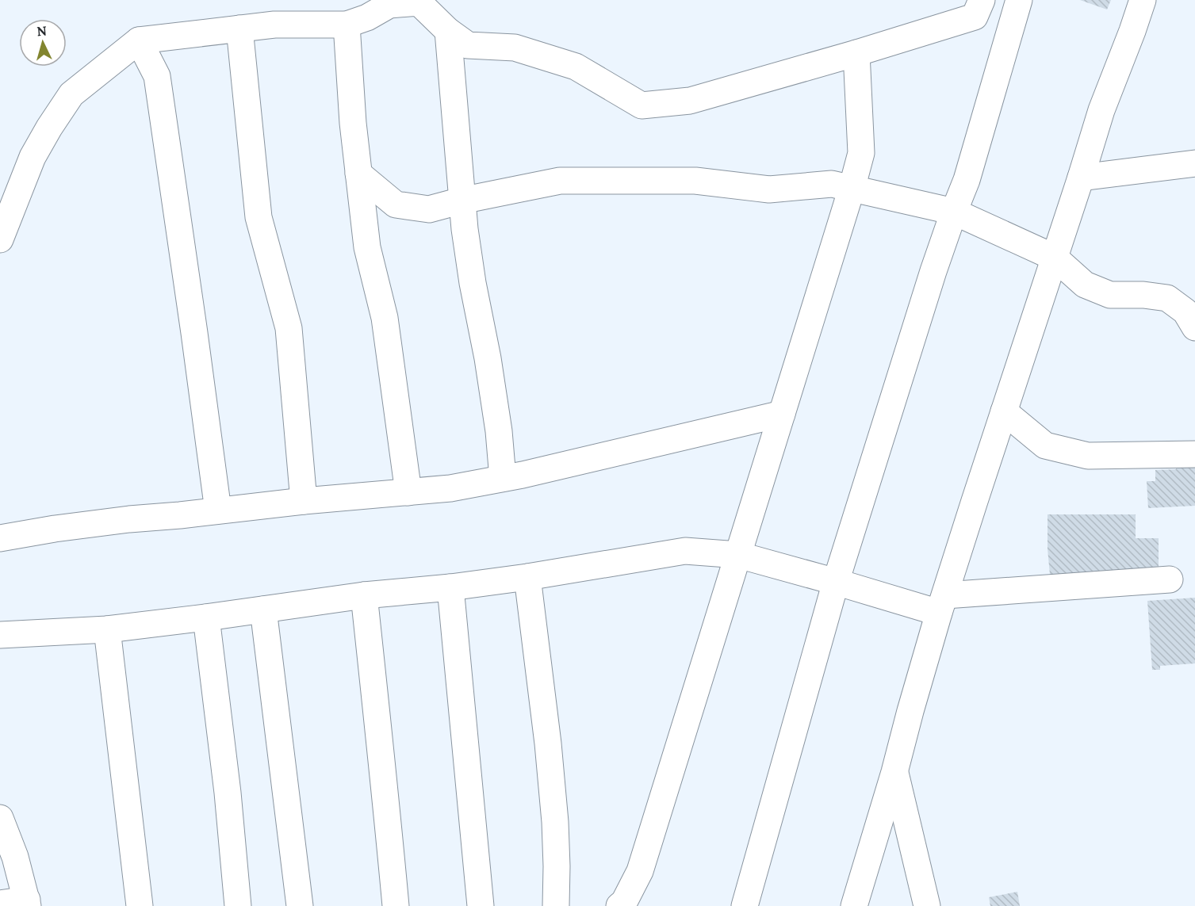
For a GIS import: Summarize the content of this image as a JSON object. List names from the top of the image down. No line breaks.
{"north":"top"}
